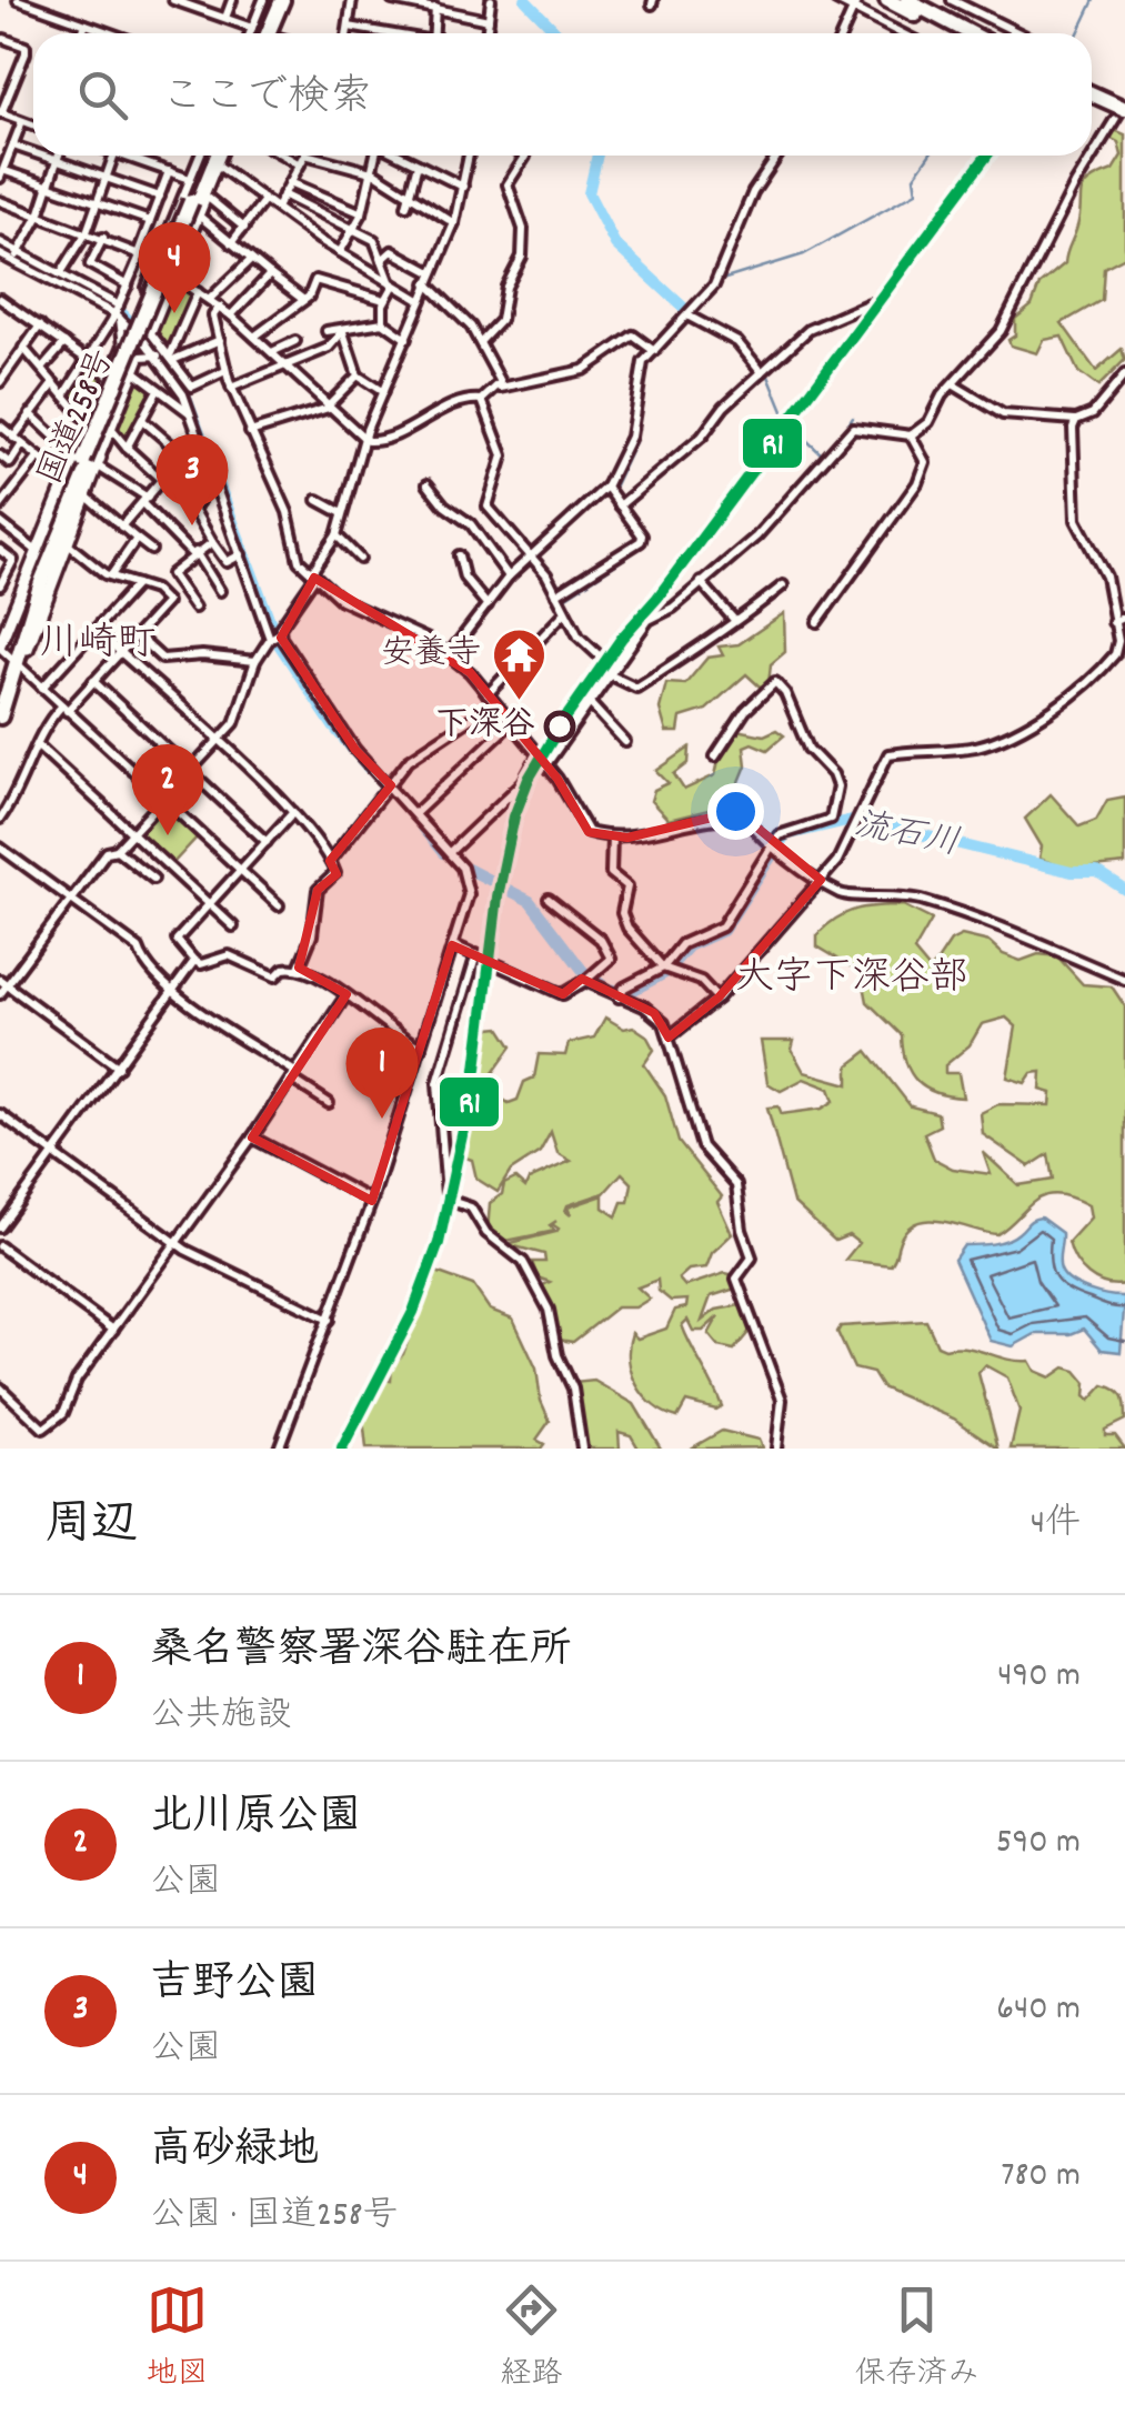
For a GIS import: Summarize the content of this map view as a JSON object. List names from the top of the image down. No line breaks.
{"streets":{"highway":["国道258号"]},"districts":["川崎町","大字下深谷部"],"water":["流石川"],"places":{"temple":["安養寺"],"other":["下深谷"]},"lines":["transit line R1"],"page":{"search":"ここで検索","pins":["4","3","2","1"],"heading":["周辺","4件"],"list":[{"mark":"1","name":"桑名警察署深谷駐在所","note":"公共施設","value":"490 m"},{"mark":"2","name":"北川原公園","note":"公園","value":"590 m"},{"mark":"3","name":"吉野公園","note":"公園","value":"640 m"},{"mark":"4","name":"高砂緑地","note":"公園 · 国道258号","value":"780 m"}],"nav":["地図","経路","保存済み"]}}
